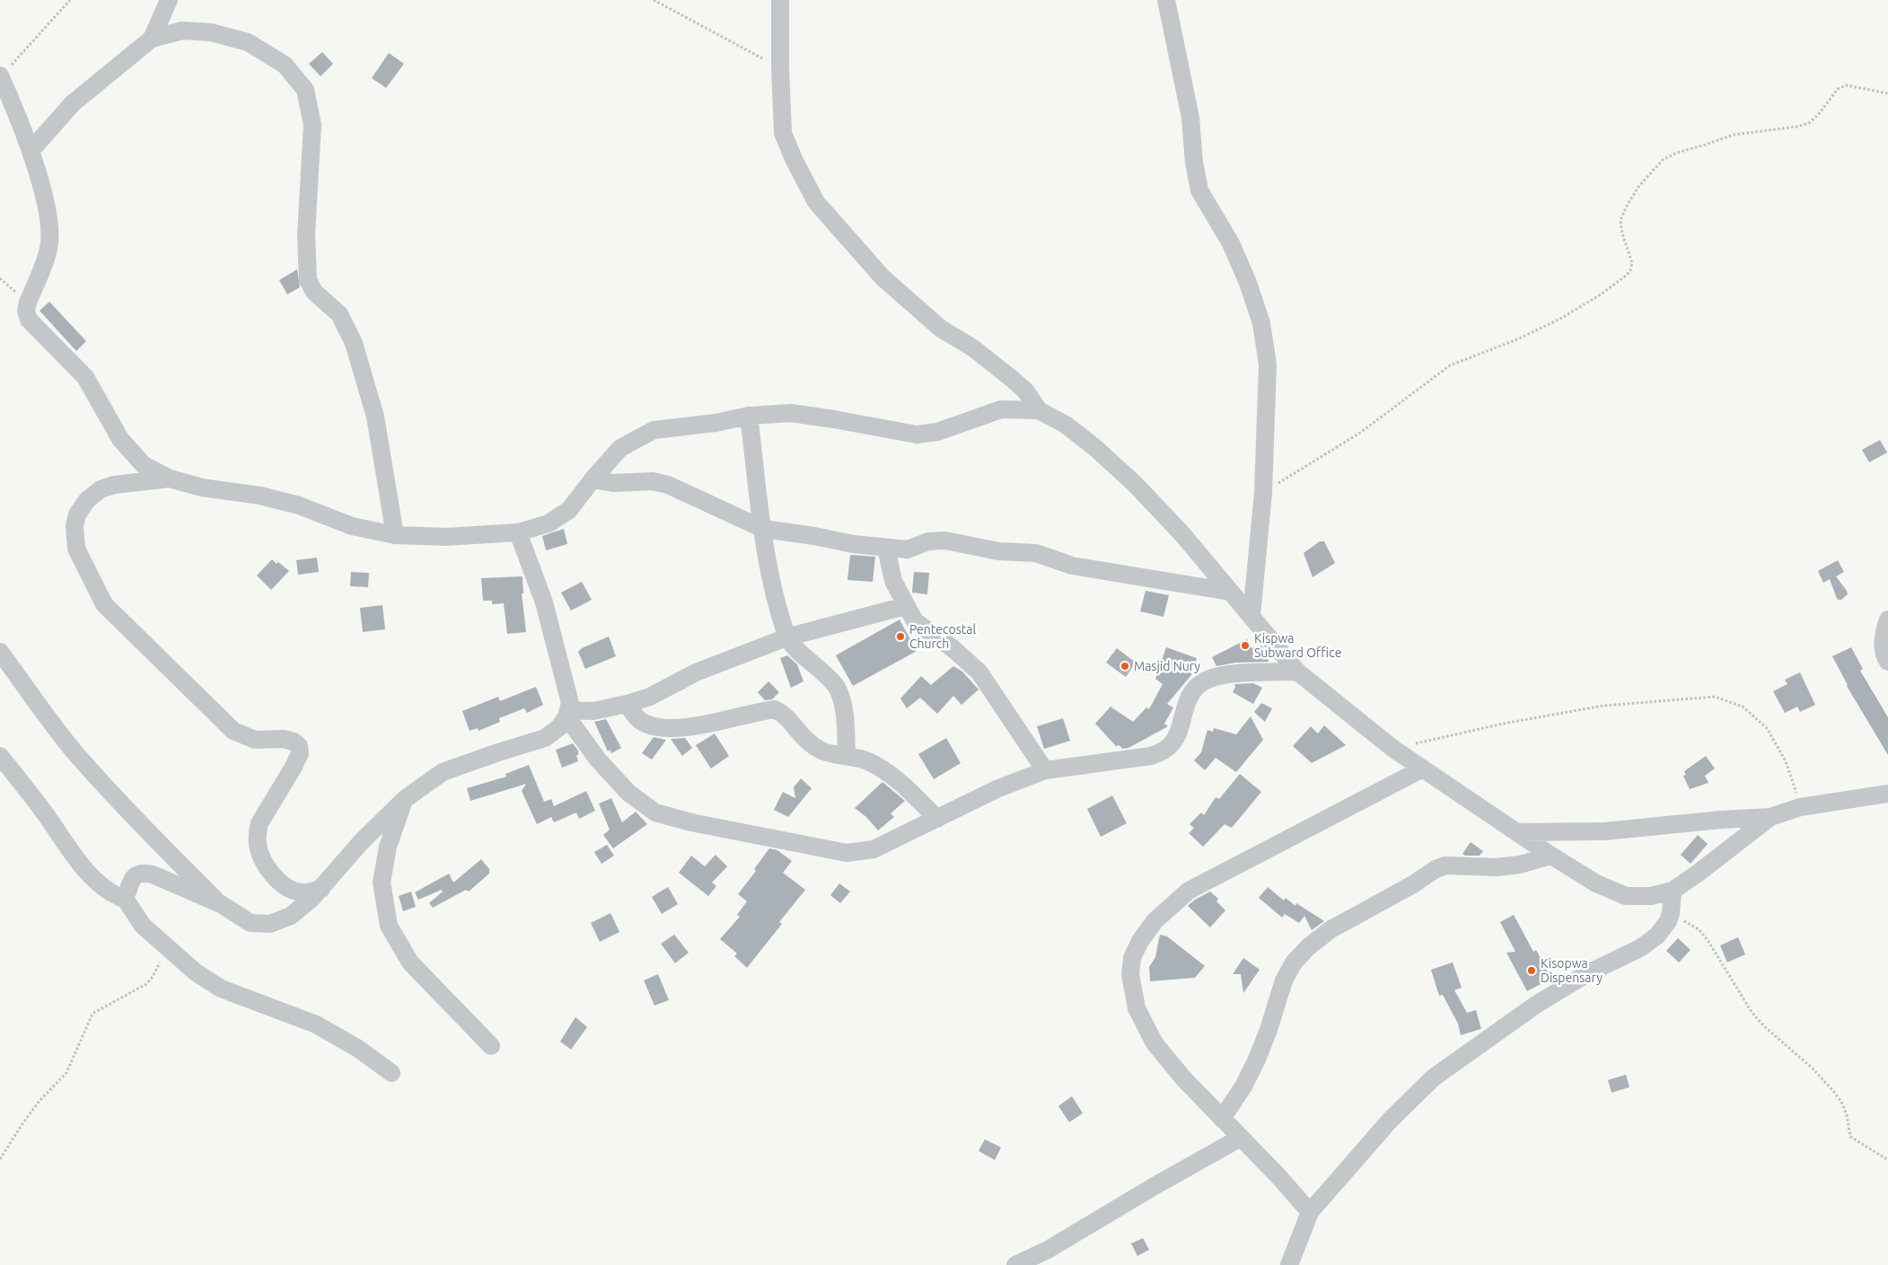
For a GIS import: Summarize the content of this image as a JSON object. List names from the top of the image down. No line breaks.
{"places":["Pentecostal Church","Kispwa Subward Office","Masjid Nury","Kisopwa Dispensary"]}
